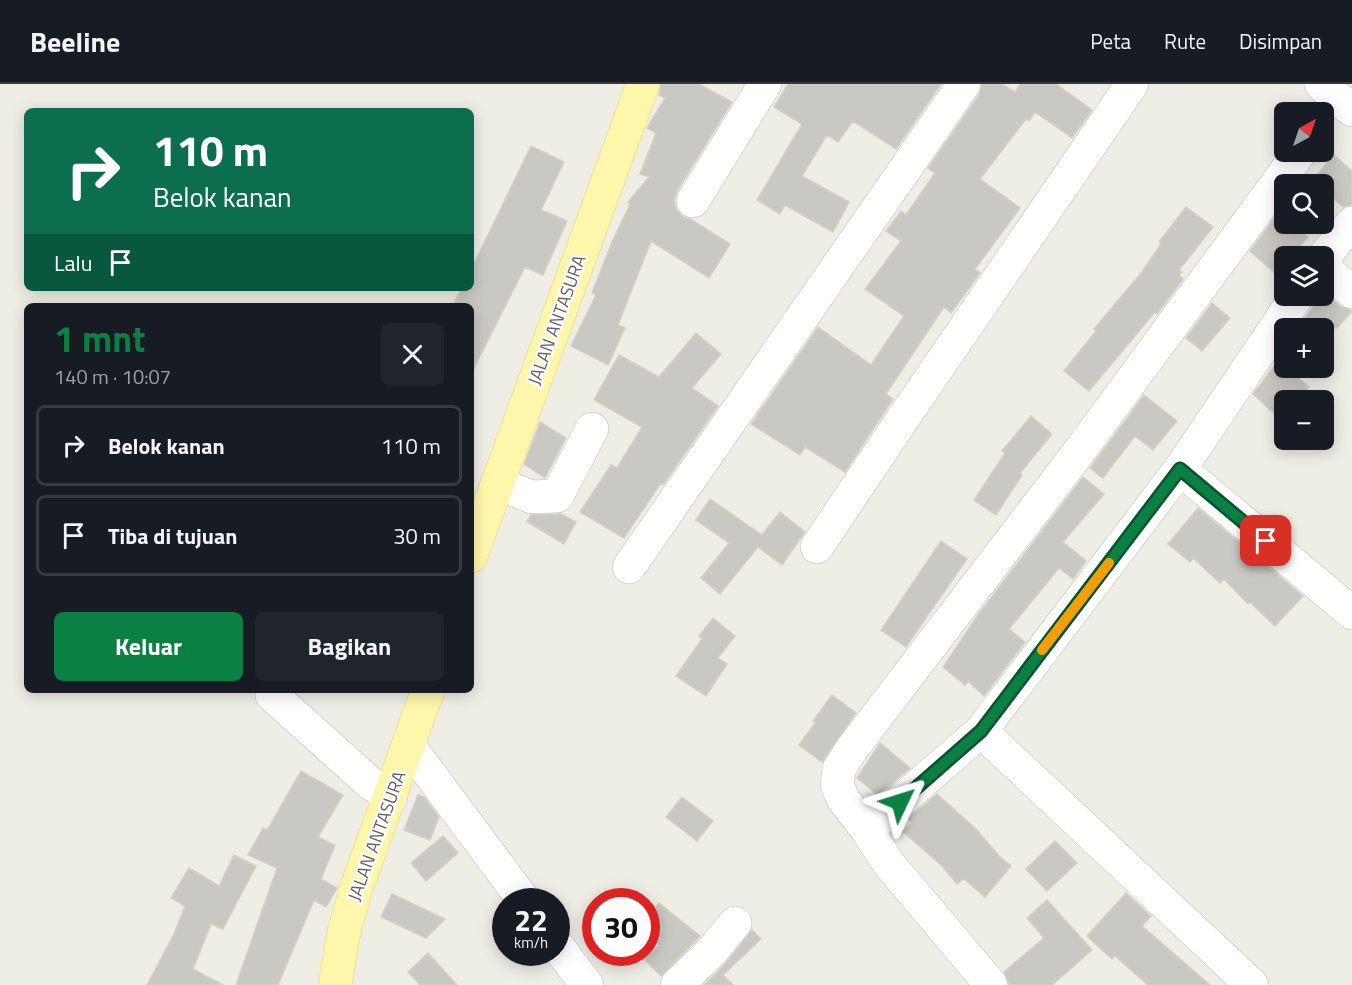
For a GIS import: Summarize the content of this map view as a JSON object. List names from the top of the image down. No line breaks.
{"streets":{"main road":["JALAN ANTASURA"]},"north":"top right","page":{"header":"Beeline","nav":["Peta","Rute","Disimpan"],"map_buttons":["+","−"],"turn":["110 m","Belok kanan"],"then":"Lalu","heading":["1 mnt","140 m · 10:07"],"list":[{"name":"Belok kanan","value":"110 m"},{"name":"Tiba di tujuan","value":"30 m"}],"buttons":["Keluar","Bagikan"],"speed":"22 km/h","limit":"30"}}
